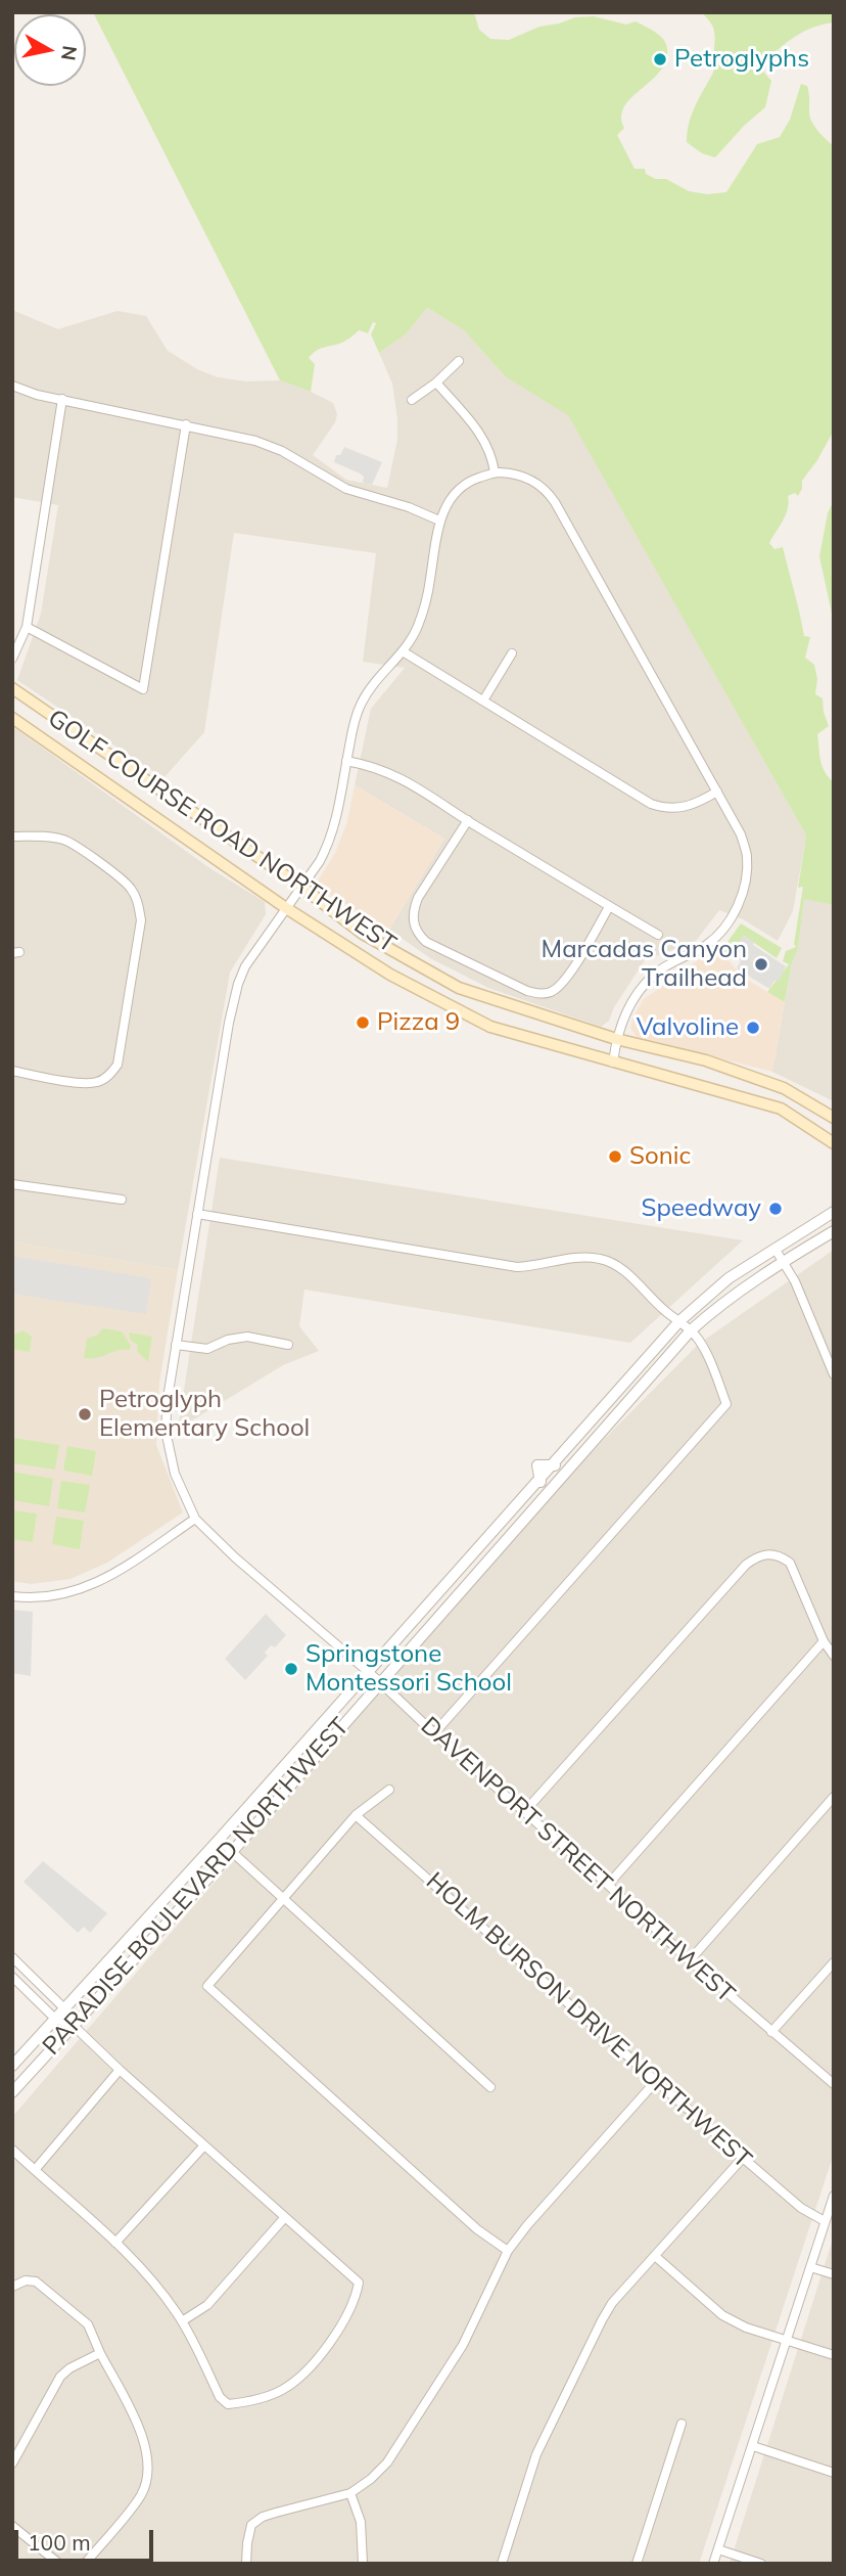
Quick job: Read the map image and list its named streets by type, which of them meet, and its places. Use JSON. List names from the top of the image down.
{
  "streets": {
    "main road": ["GOLF COURSE ROAD NORTHWEST"],
    "street": ["DAVENPORT STREET NORTHWEST", "PARADISE BOULEVARD NORTHWEST", "HOLM BURSON DRIVE NORTHWEST"]
  },
  "crossings": [
    ["DAVENPORT STREET NORTHWEST", "PARADISE BOULEVARD NORTHWEST"]
  ],
  "places": [
    "Petroglyphs",
    "Marcadas Canyon Trailhead",
    "Pizza 9",
    "Valvoline",
    "Sonic",
    "Speedway",
    "Petroglyph Elementary School",
    "Springstone Montessori School"
  ],
  "scale_bar": "100 m",
  "north": "right"
}
